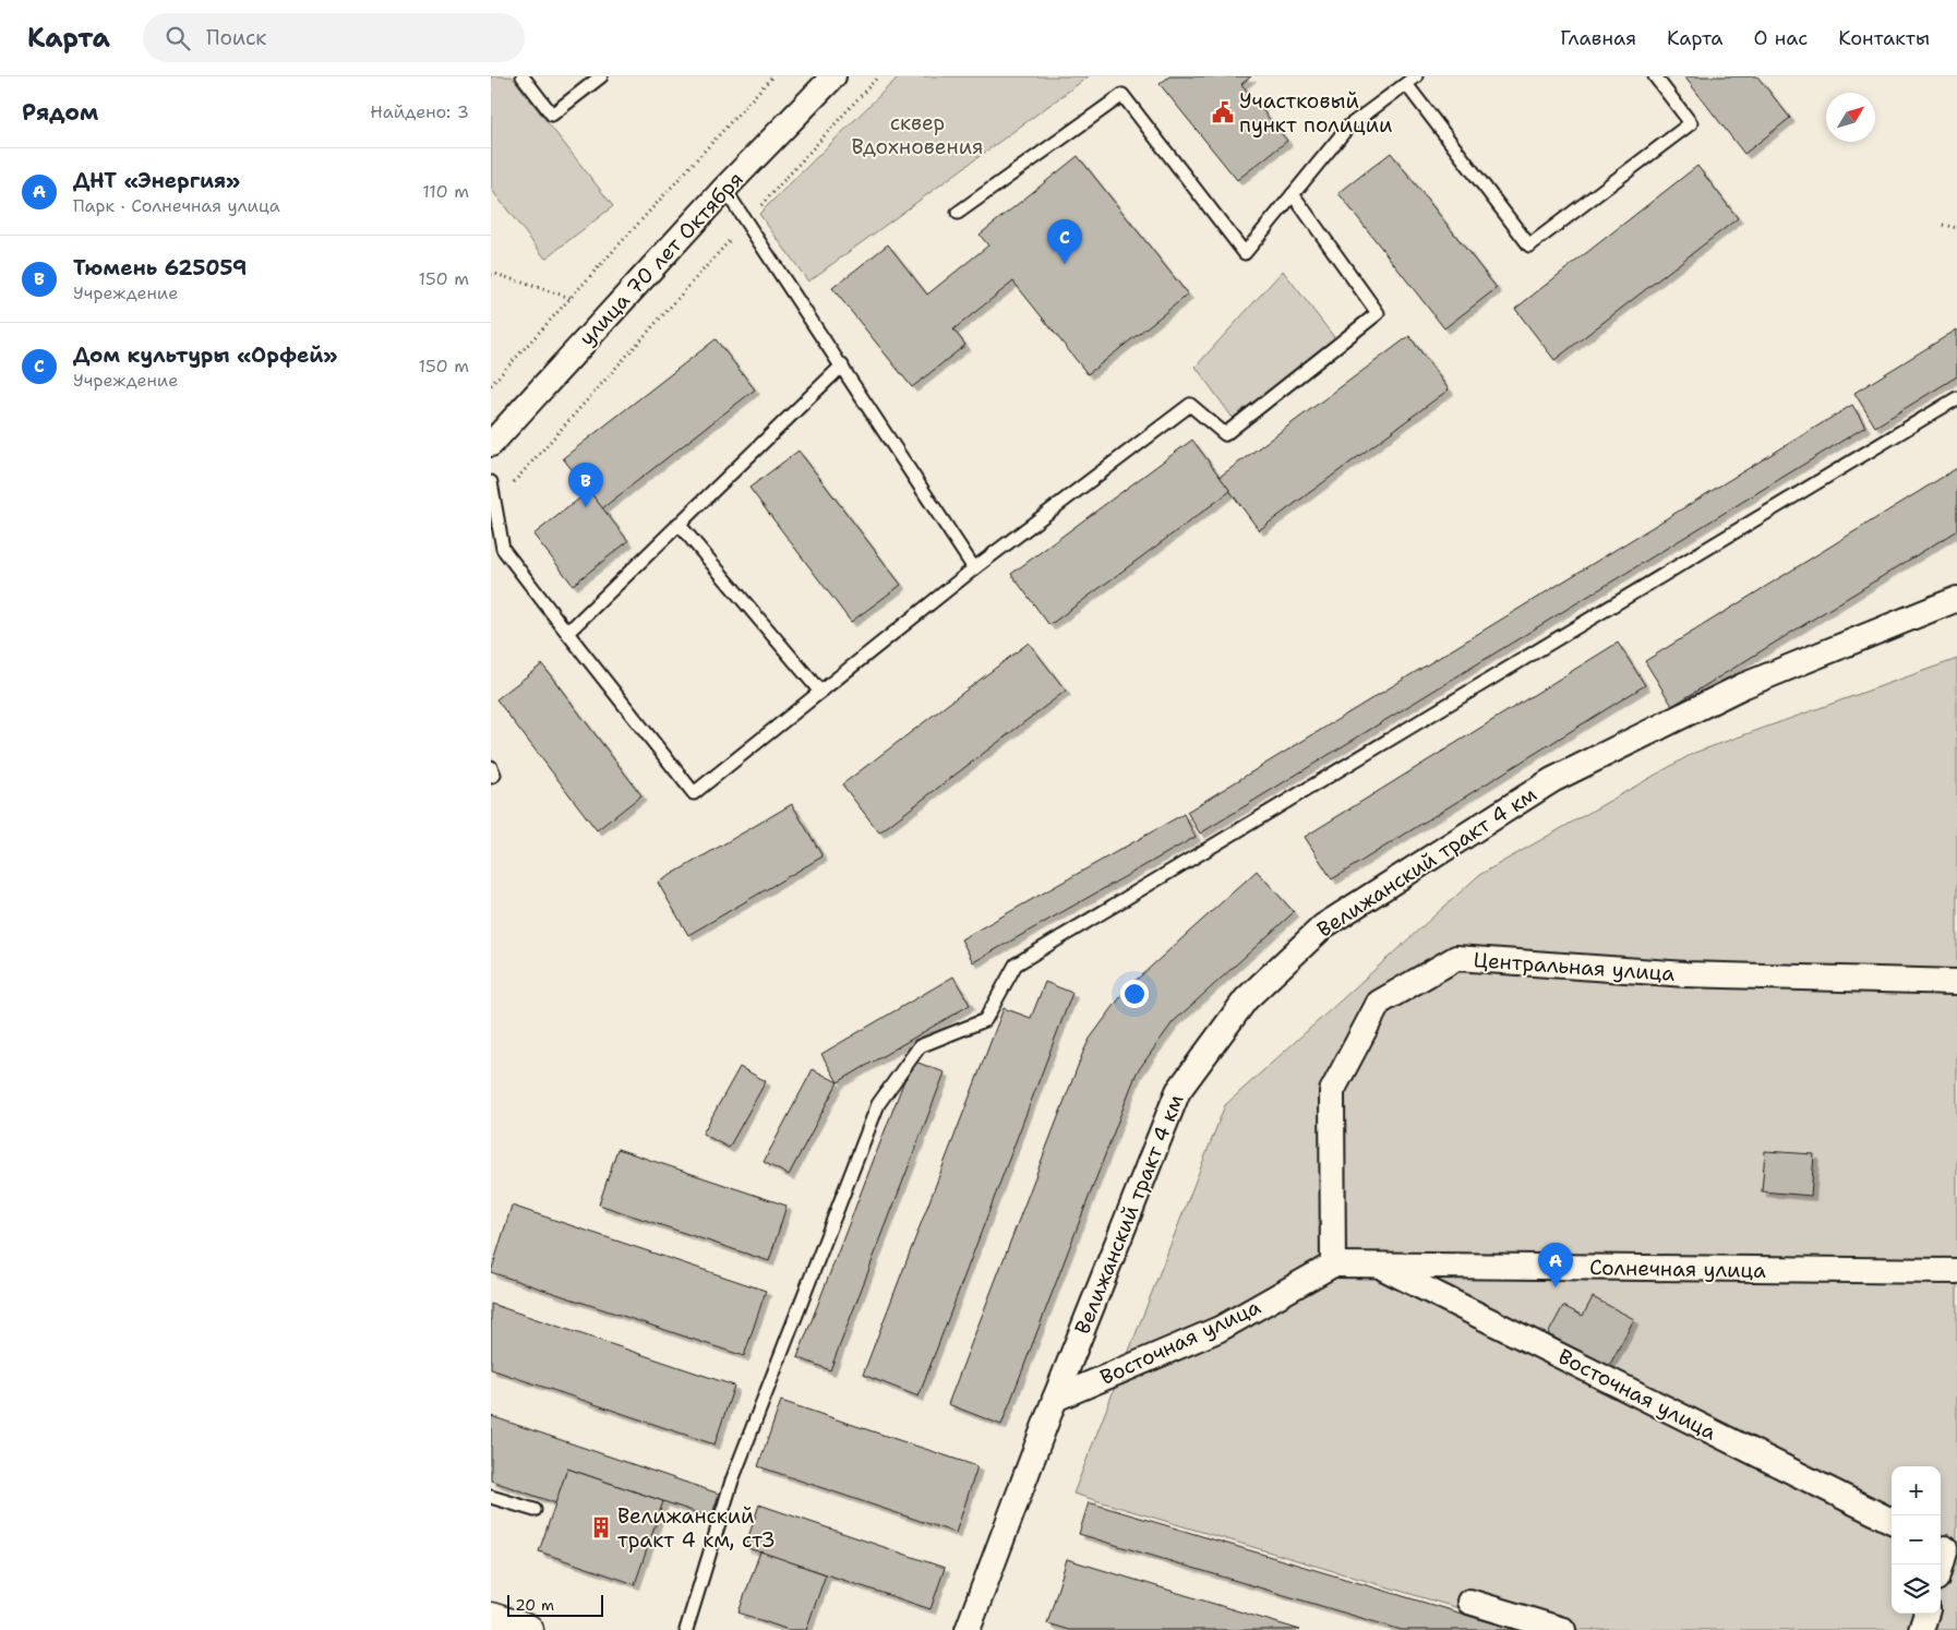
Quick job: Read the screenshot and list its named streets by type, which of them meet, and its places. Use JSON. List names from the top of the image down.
{
  "streets": {
    "street": [
      "улица 70 лет Октября",
      "Велижанский тракт 4 км",
      "Центральная улица",
      "Солнечная улица",
      "Восточная улица"
    ]
  },
  "crossings": [
    ["Велижанский тракт 4 км", "Восточная улица"],
    ["Центральная улица", "Солнечная улица"],
    ["Центральная улица", "Восточная улица"],
    ["Солнечная улица", "Восточная улица"]
  ],
  "parks": ["сквер Вдохновения"],
  "places": {
    "public building": ["Участковый пункт полиции"],
    "building": ["Велижанский тракт 4 км, ст3"]
  },
  "scale_bar": "20 m",
  "north": "top right",
  "page": {
    "header": "Карта",
    "search": "Поиск",
    "nav": [
      "Главная",
      "Карта",
      "О нас",
      "Контакты"
    ],
    "heading": ["Рядом", "Найдено: 3"],
    "list": [
      {
        "mark": "A",
        "name": "ДНТ «Энергия»",
        "note": "Парк · Солнечная улица",
        "value": "110 m"
      },
      {
        "mark": "B",
        "name": "Тюмень 625059",
        "note": "Учреждение",
        "value": "150 m"
      },
      {
        "mark": "C",
        "name": "Дом культуры «Орфей»",
        "note": "Учреждение",
        "value": "150 m"
      }
    ],
    "pins": ["C", "B", "A"],
    "map_buttons": ["+", "−"],
    "scale": "20 m"
  }
}
